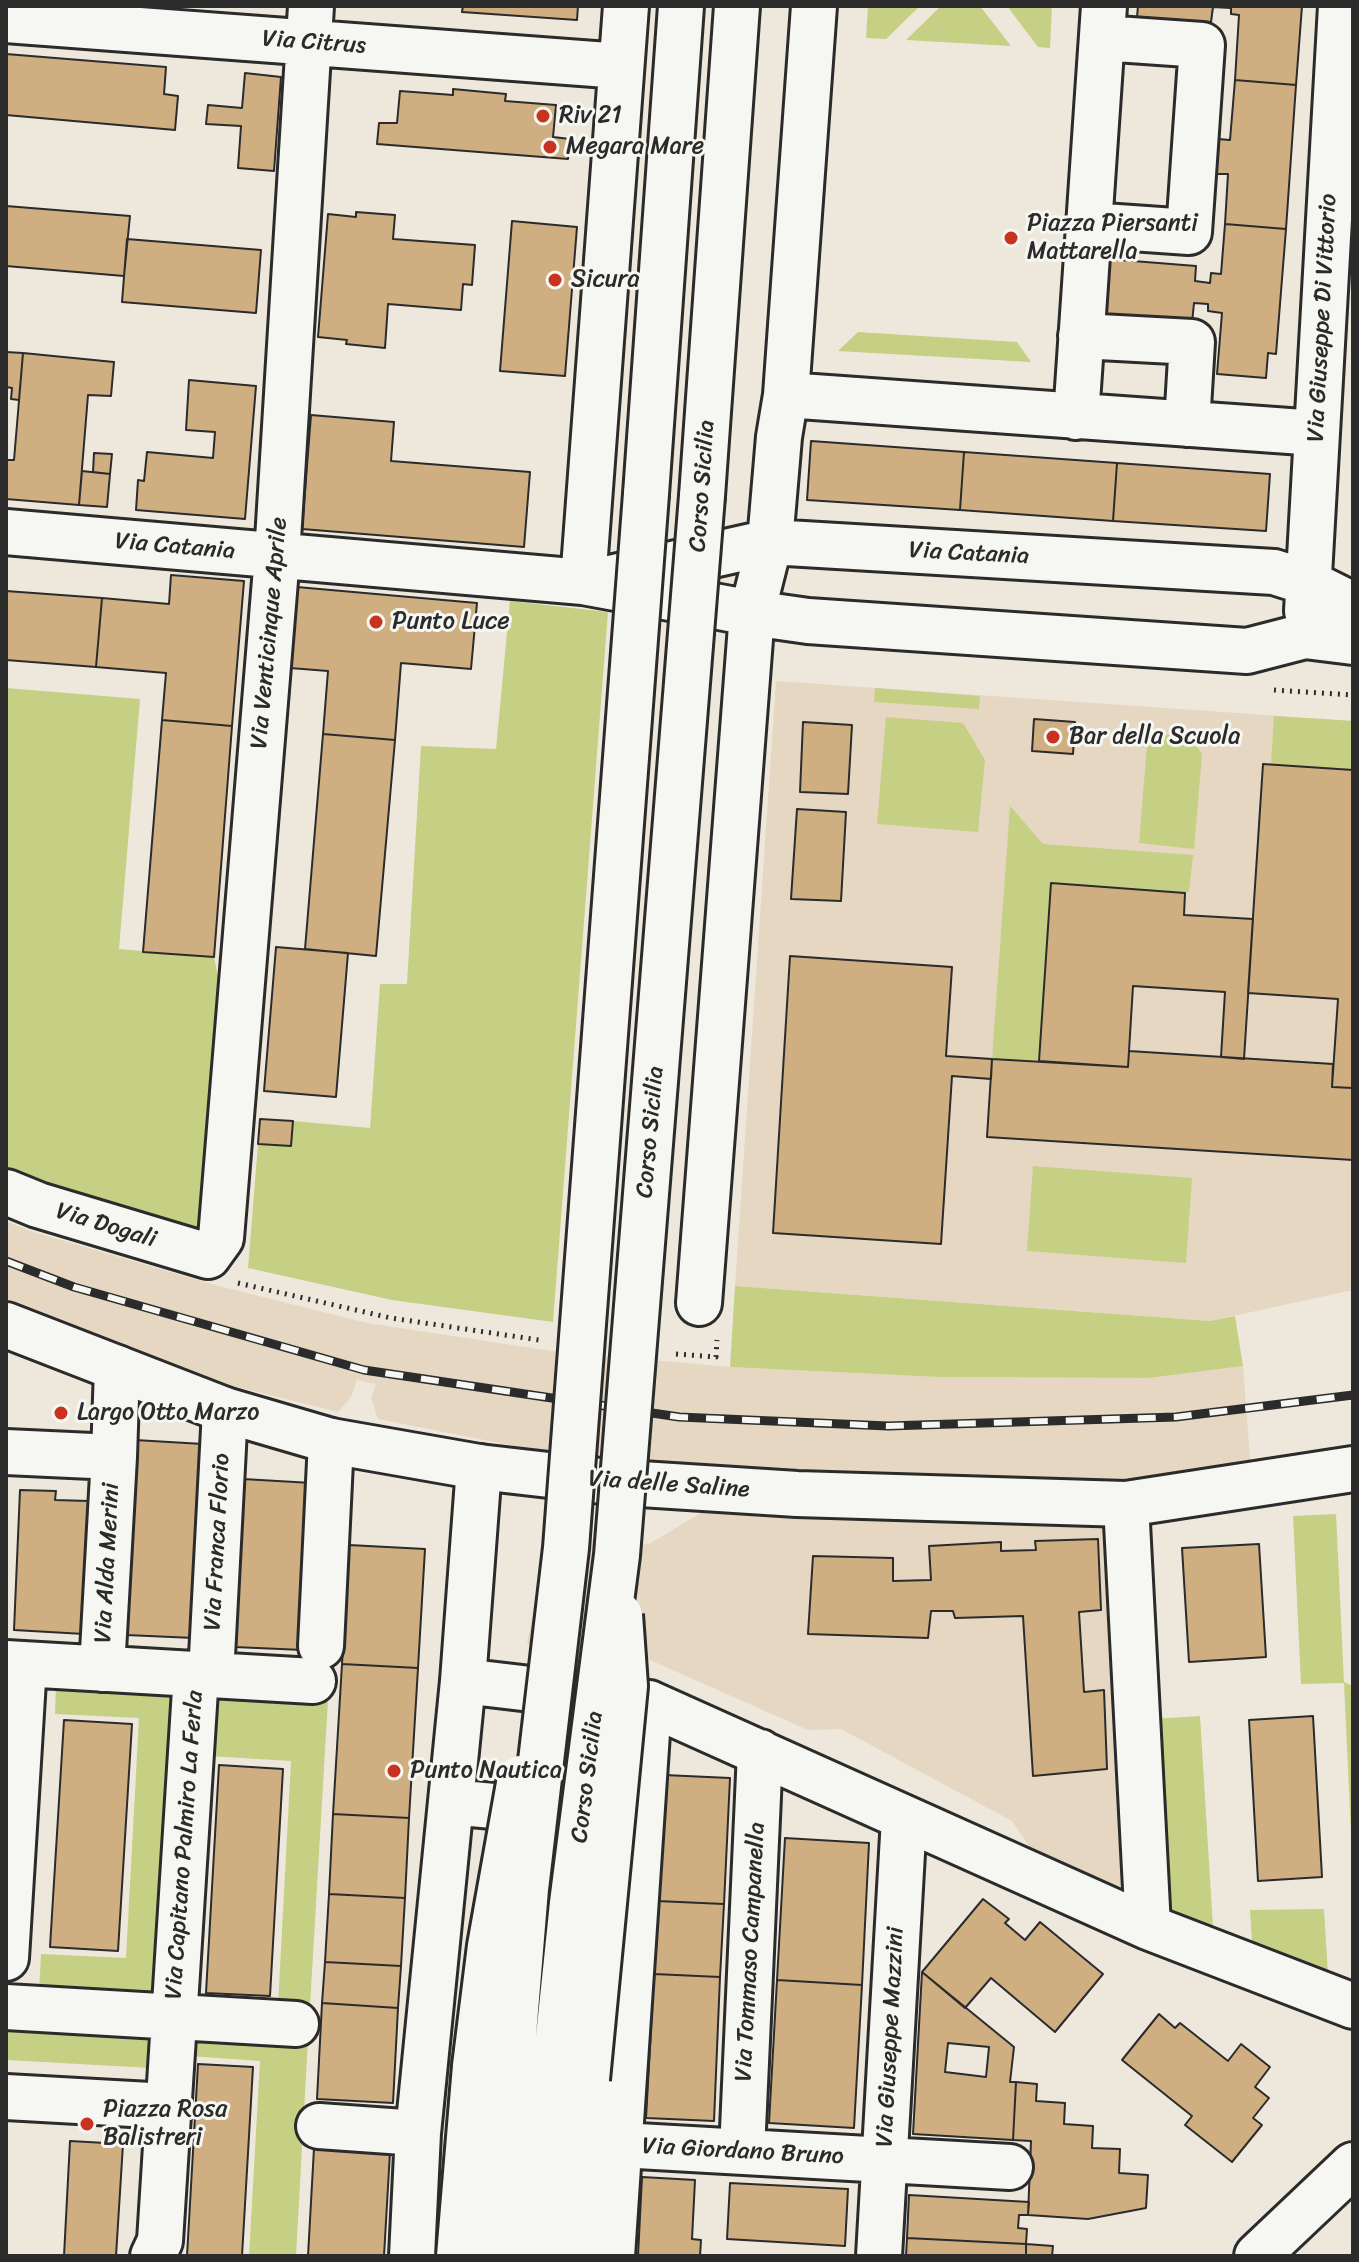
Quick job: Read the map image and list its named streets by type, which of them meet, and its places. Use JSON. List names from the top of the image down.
{
  "streets": {
    "street": [
      "Via Citrus",
      "Via Giuseppe Di Vittorio",
      "Corso Sicilia",
      "Via Catania",
      "Via Venticinque Aprile",
      "Via Dogali",
      "Via delle Saline",
      "Via Franca Florio",
      "Via Alda Merini",
      "Via Capitano Palmiro La Ferla",
      "Via Tommaso Campanella",
      "Via Giuseppe Mazzini",
      "Via Giordano Bruno"
    ]
  },
  "crossings": [
    ["Via Citrus", "Via Venticinque Aprile"],
    ["Via Giuseppe Di Vittorio", "Via Catania"],
    ["Via Catania", "Via Venticinque Aprile"],
    ["Via Venticinque Aprile", "Via Dogali"],
    ["Via delle Saline", "Via Franca Florio"],
    ["Via delle Saline", "Via Alda Merini"],
    ["Via Franca Florio", "Via Capitano Palmiro La Ferla"],
    ["Via Tommaso Campanella", "Via Giordano Bruno"],
    ["Via Giuseppe Mazzini", "Via Giordano Bruno"]
  ],
  "places": [
    "Riv 21",
    "Megara Mare",
    "Piazza Piersanti Mattarella",
    "Sicura",
    "Punto Luce",
    "Bar della Scuola",
    "Largo Otto Marzo",
    "Punto Nautica",
    "Piazza Rosa Balistreri"
  ]
}
